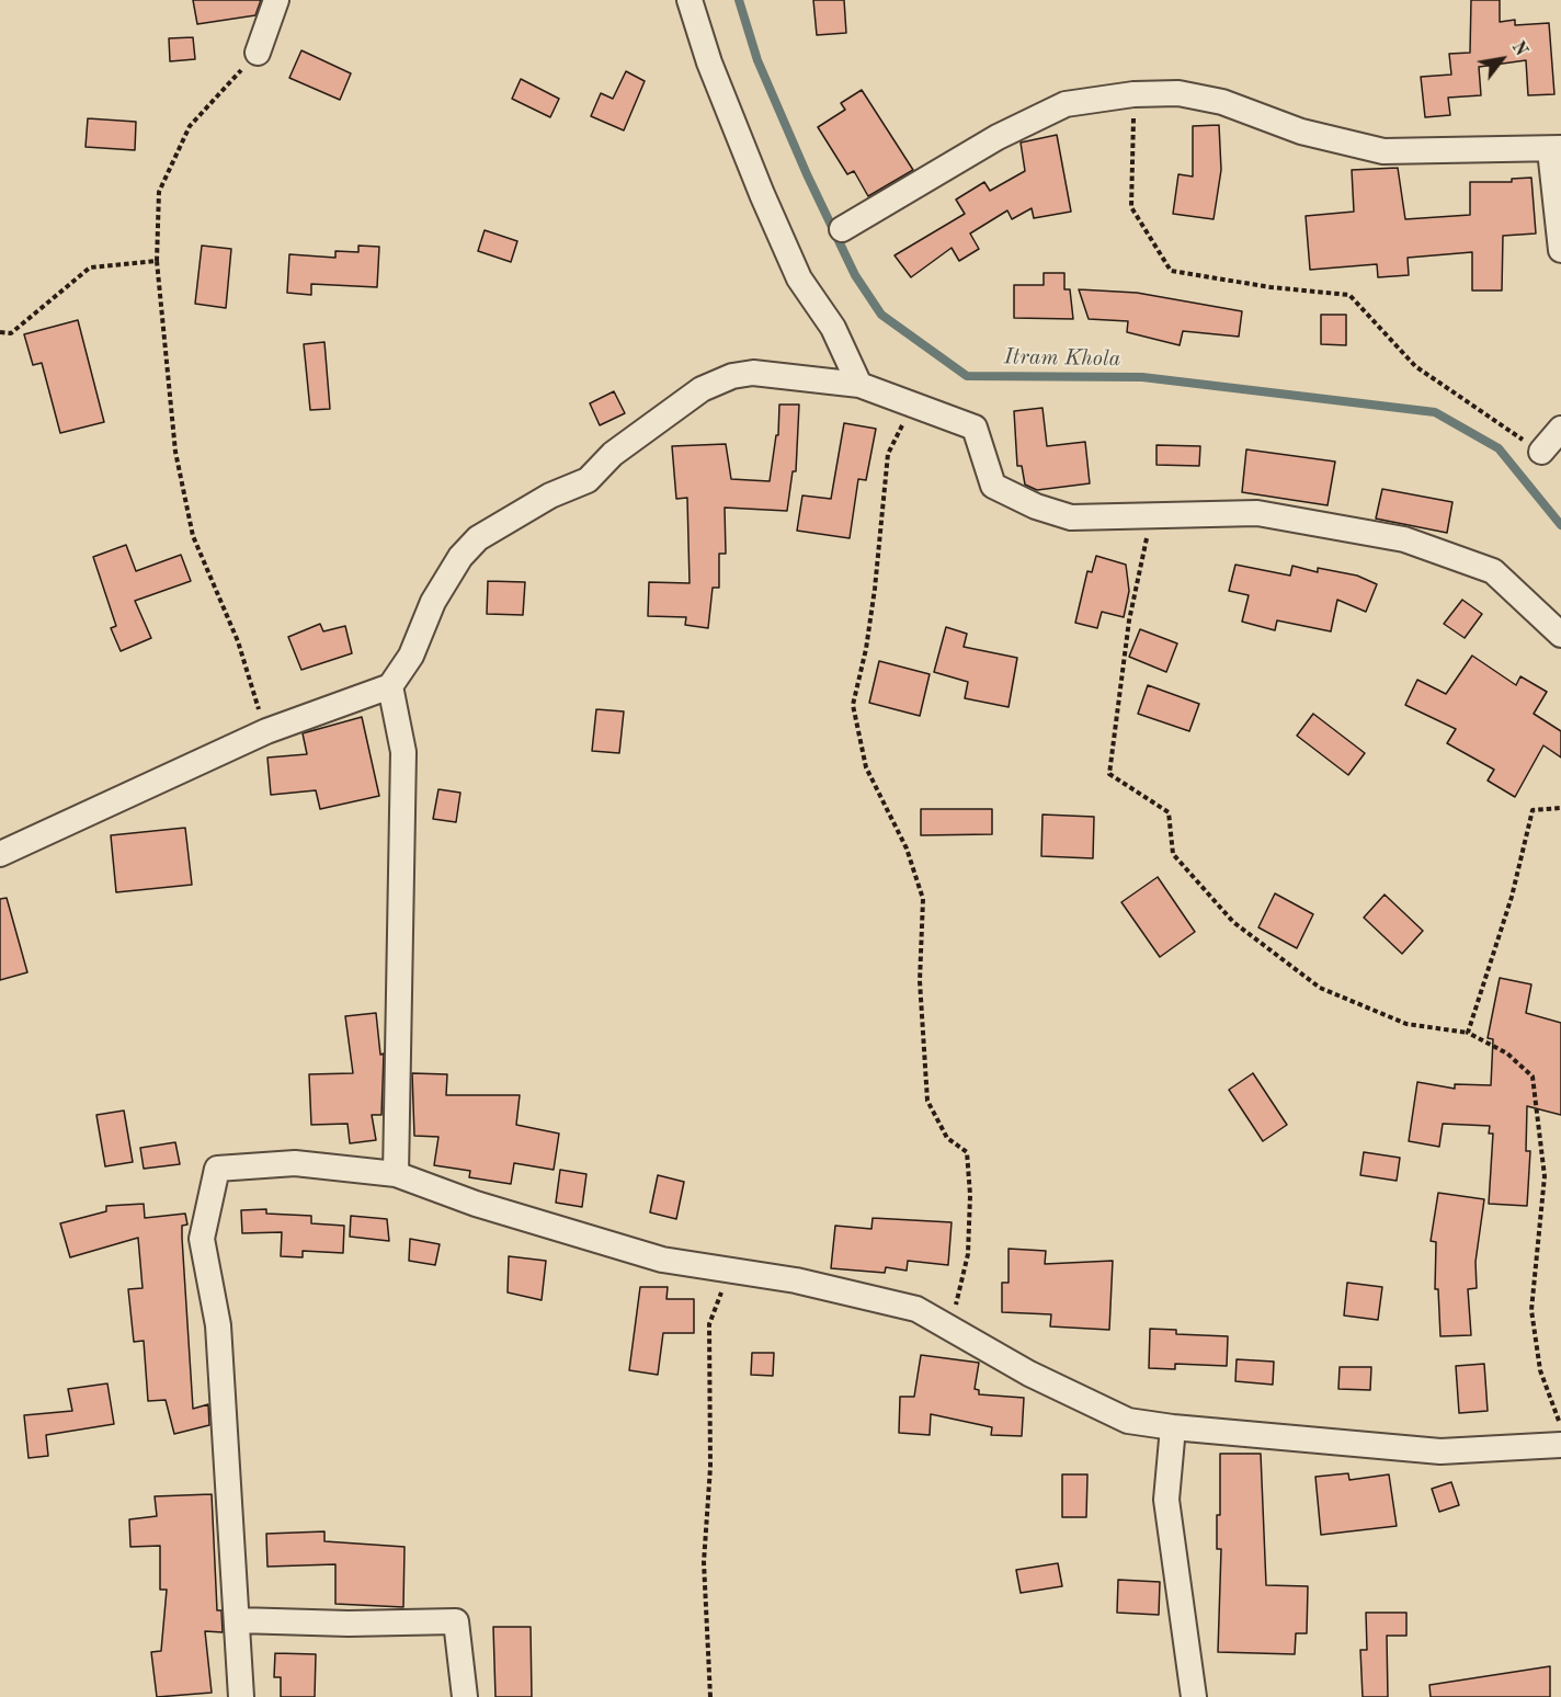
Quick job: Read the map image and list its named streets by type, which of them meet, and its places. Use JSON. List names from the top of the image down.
{
  "water": ["Itram Khola"],
  "north": "top right"
}
